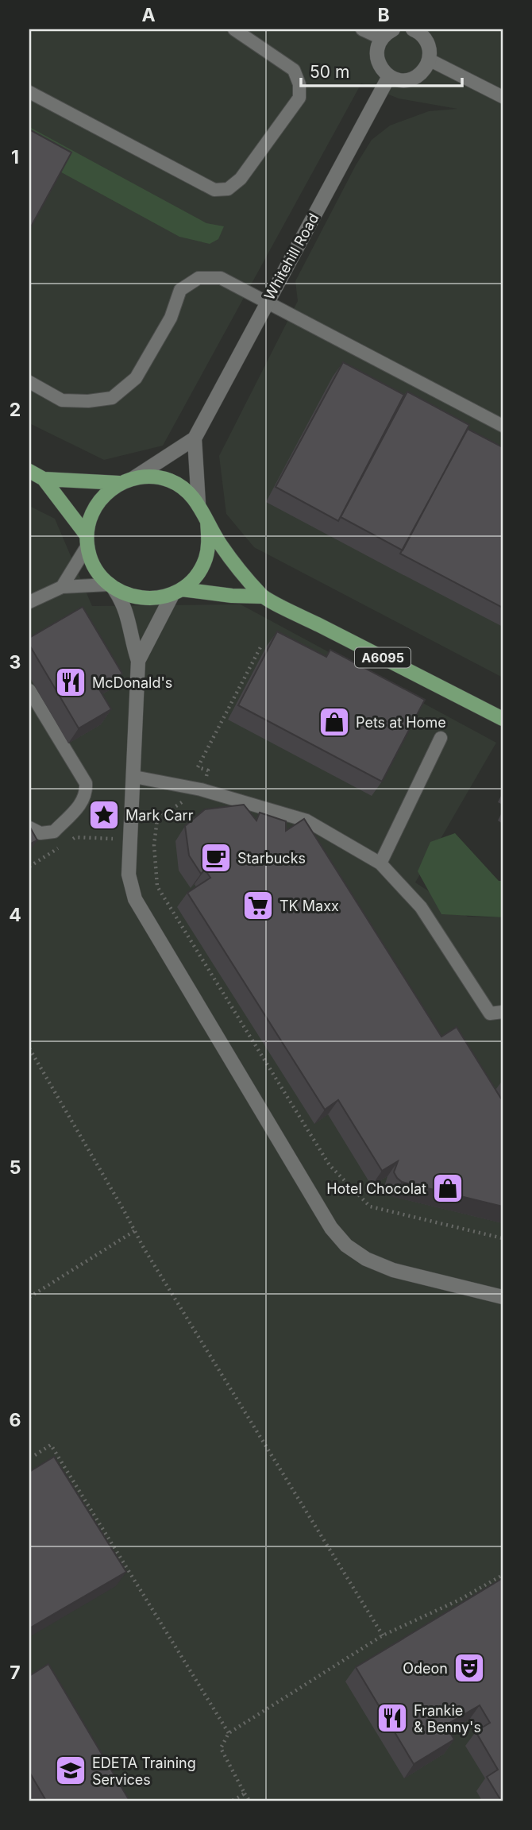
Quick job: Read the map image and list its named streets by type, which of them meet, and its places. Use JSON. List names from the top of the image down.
{
  "streets": {
    "main road": ["A6095"],
    "street": ["Whitehill Road"]
  },
  "crossings": [
    ["Whitehill Road", "A6095"]
  ],
  "places": {
    "restaurant": ["McDonald's", "Frankie & Benny's"],
    "shop": ["Pets at Home", "Hotel Chocolat"],
    "place": ["Mark Carr"],
    "cafe": ["Starbucks"],
    "supermarket": ["TK Maxx"],
    "theatre": ["Odeon"],
    "school or university": ["EDETA Training Services"]
  },
  "scale_bar": "50 m",
  "grid": {
    "columns": ["A", "B"],
    "rows": [
      "1",
      "2",
      "3",
      "4",
      "5",
      "6",
      "7"
    ]
  }
}
